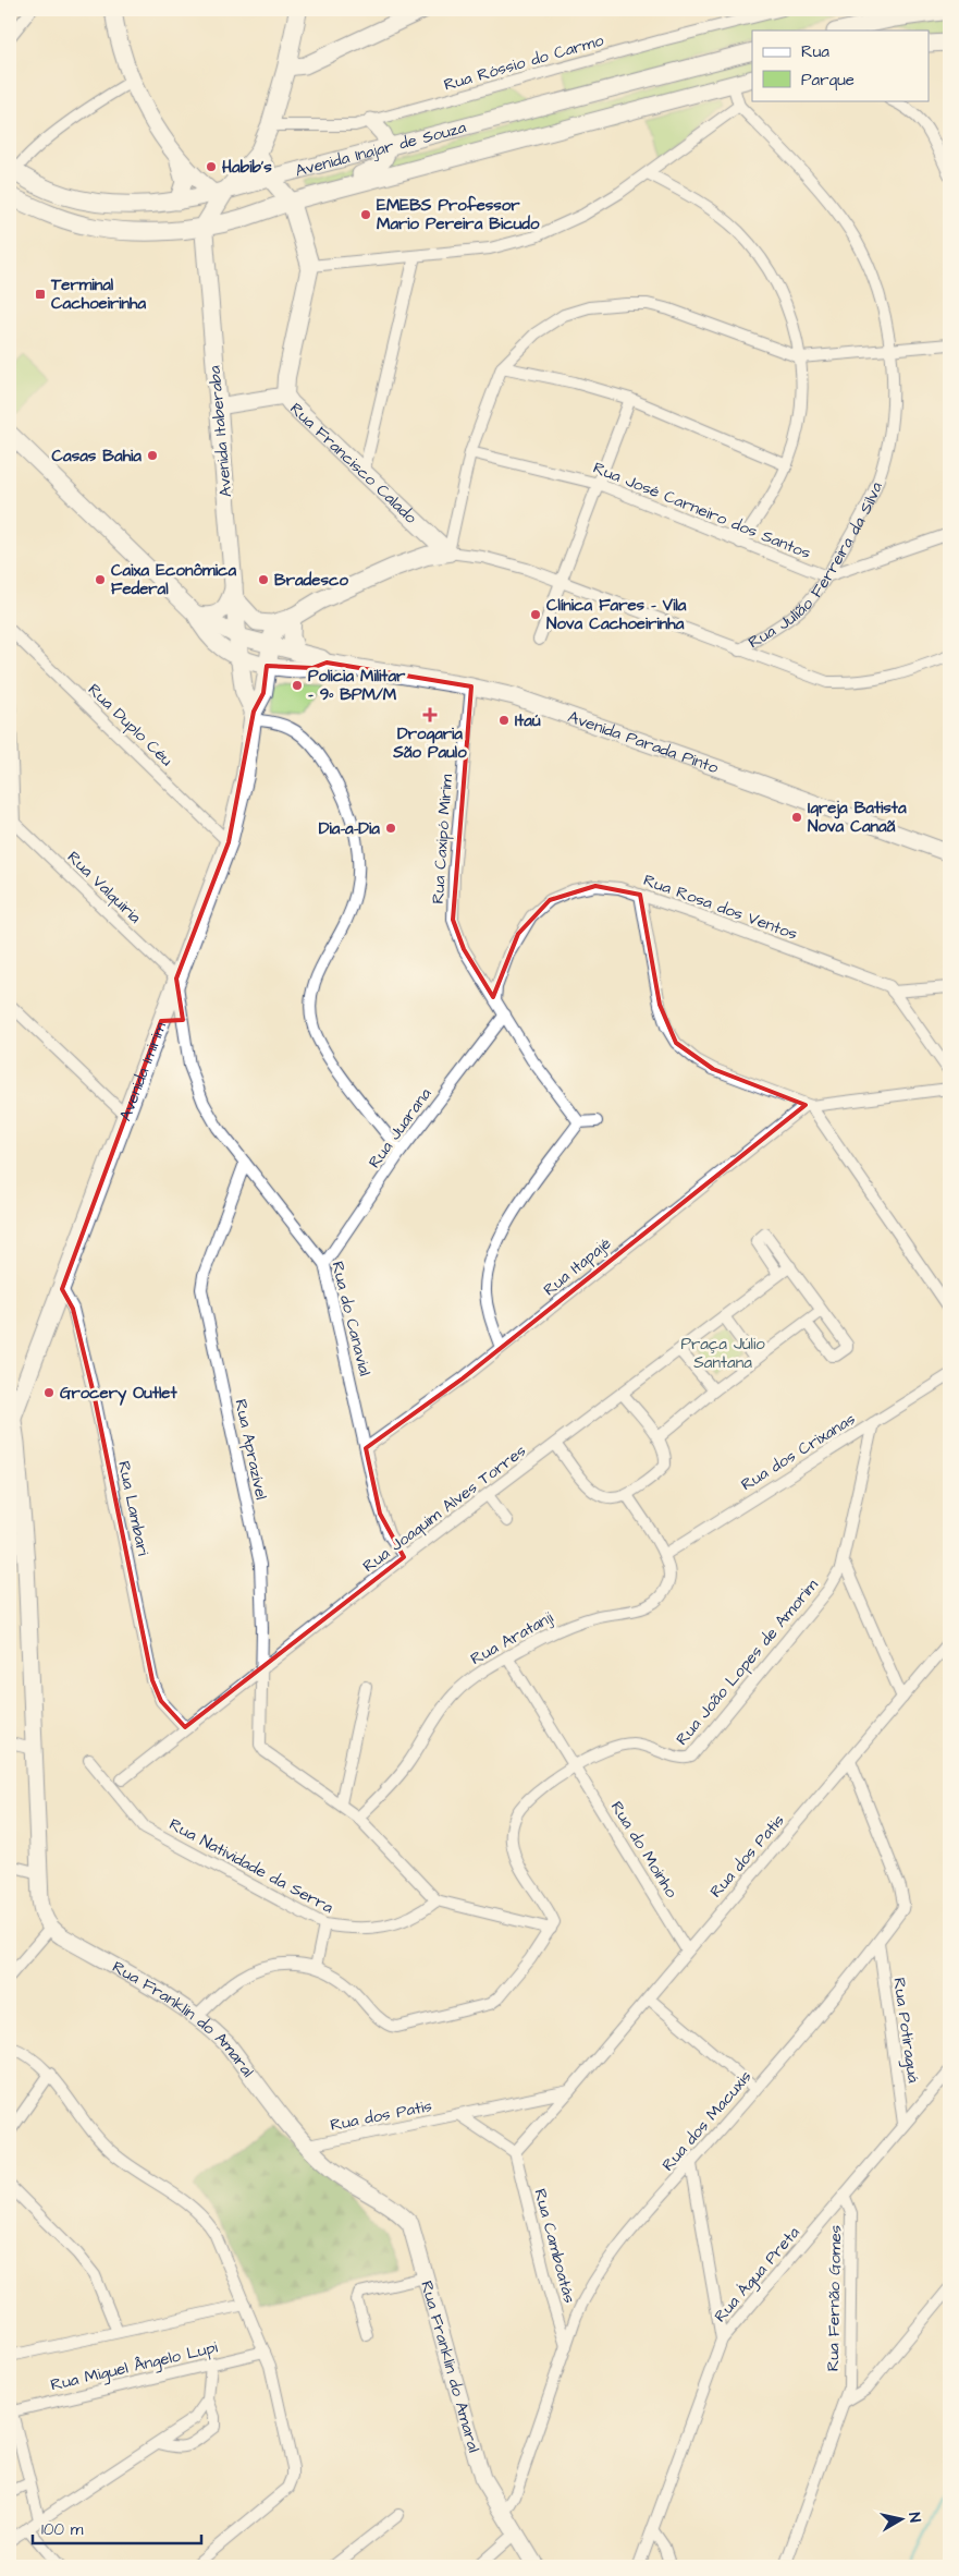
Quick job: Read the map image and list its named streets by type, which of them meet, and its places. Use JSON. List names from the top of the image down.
{
  "streets": {
    "main road": [
      "Avenida Inajar de Souza",
      "Avenida Itaberaba",
      "Rua Francisco Calado",
      "Rua Julião Ferreira da Silva",
      "Avenida Parada Pinto",
      "Avenida Imirim",
      "Rua Franklin do Amaral"
    ],
    "street": [
      "Rua Róssio do Carmo",
      "Rua José Carneiro dos Santos",
      "Rua Duplo Céu",
      "Rua Caxipó Mirim",
      "Rua Valquiria",
      "Rua Rosa dos Ventos",
      "Rua Juarana",
      "Rua Itapajé",
      "Rua do Canavial",
      "Rua Aprazível",
      "Rua dos Crixanas",
      "Rua Lambari",
      "Rua Joaquim Alves Torres",
      "Rua Aratanji",
      "Rua João Lopes de Amorim",
      "Rua do Moinho",
      "Rua dos Patis",
      "Rua Natividade da Serra",
      "Rua Potiraguá",
      "Rua dos Macuxis",
      "Rua Camboatás",
      "Rua Água Preta",
      "Rua Fernão Gomes",
      "Rua Miguel Ângelo Lupi"
    ]
  },
  "crossings": [
    ["Avenida Inajar de Souza", "Avenida Itaberaba"],
    ["Avenida Itaberaba", "Rua Francisco Calado"],
    ["Avenida Itaberaba", "Avenida Parada Pinto"],
    ["Rua Francisco Calado", "Rua Julião Ferreira da Silva"],
    ["Rua José Carneiro dos Santos", "Rua Julião Ferreira da Silva"],
    ["Rua Julião Ferreira da Silva", "Avenida Parada Pinto"],
    ["Rua Julião Ferreira da Silva", "Avenida Imirim"],
    ["Rua Duplo Céu", "Avenida Imirim"],
    ["Avenida Parada Pinto", "Rua Caxipó Mirim"],
    ["Avenida Parada Pinto", "Avenida Imirim"],
    ["Rua Caxipó Mirim", "Rua Rosa dos Ventos"],
    ["Rua Caxipó Mirim", "Rua Juarana"],
    ["Rua Valquiria", "Avenida Imirim"],
    ["Rua Valquiria", "Rua do Canavial"],
    ["Avenida Imirim", "Rua do Canavial"],
    ["Avenida Imirim", "Rua Lambari"],
    ["Rua Juarana", "Rua do Canavial"],
    ["Rua Itapajé", "Rua do Canavial"],
    ["Rua do Canavial", "Rua Aprazível"],
    ["Rua do Canavial", "Rua Joaquim Alves Torres"],
    ["Rua Aprazível", "Rua Joaquim Alves Torres"],
    ["Rua dos Crixanas", "Rua Aratanji"],
    ["Rua dos Crixanas", "Rua João Lopes de Amorim"],
    ["Rua Lambari", "Rua Joaquim Alves Torres"],
    ["Rua Aratanji", "Rua do Moinho"],
    ["Rua João Lopes de Amorim", "Rua do Moinho"],
    ["Rua do Moinho", "Rua dos Patis"],
    ["Rua dos Patis", "Rua Franklin do Amaral"],
    ["Rua dos Patis", "Rua dos Macuxis"],
    ["Rua dos Patis", "Rua Camboatás"],
    ["Rua Franklin do Amaral", "Rua dos Macuxis"],
    ["Rua Potiraguá", "Rua dos Macuxis"],
    ["Rua Potiraguá", "Rua Água Preta"],
    ["Rua dos Macuxis", "Rua Camboatás"],
    ["Rua Água Preta", "Rua Fernão Gomes"]
  ],
  "parks": ["Praça Júlio Santana"],
  "places": {
    "other": [
      "Habib's",
      "EMEBS Professor Mario Pereira Bicudo",
      "Casas Bahia",
      "Caixa Econômica Federal",
      "Bradesco",
      "Clínica Fares - Vila Nova Cachoeirinha",
      "Policia Militar - 9º BPM/M",
      "Itaú",
      "Igreja Batista Nova Canaã",
      "Dia-a-Dia",
      "Grocery Outlet"
    ],
    "transit": ["Terminal Cachoeirinha"],
    "health": ["Drogaria São Paulo"]
  },
  "legend": ["Rua", "Parque"],
  "scale_bar": "100 m",
  "north": "right"
}
